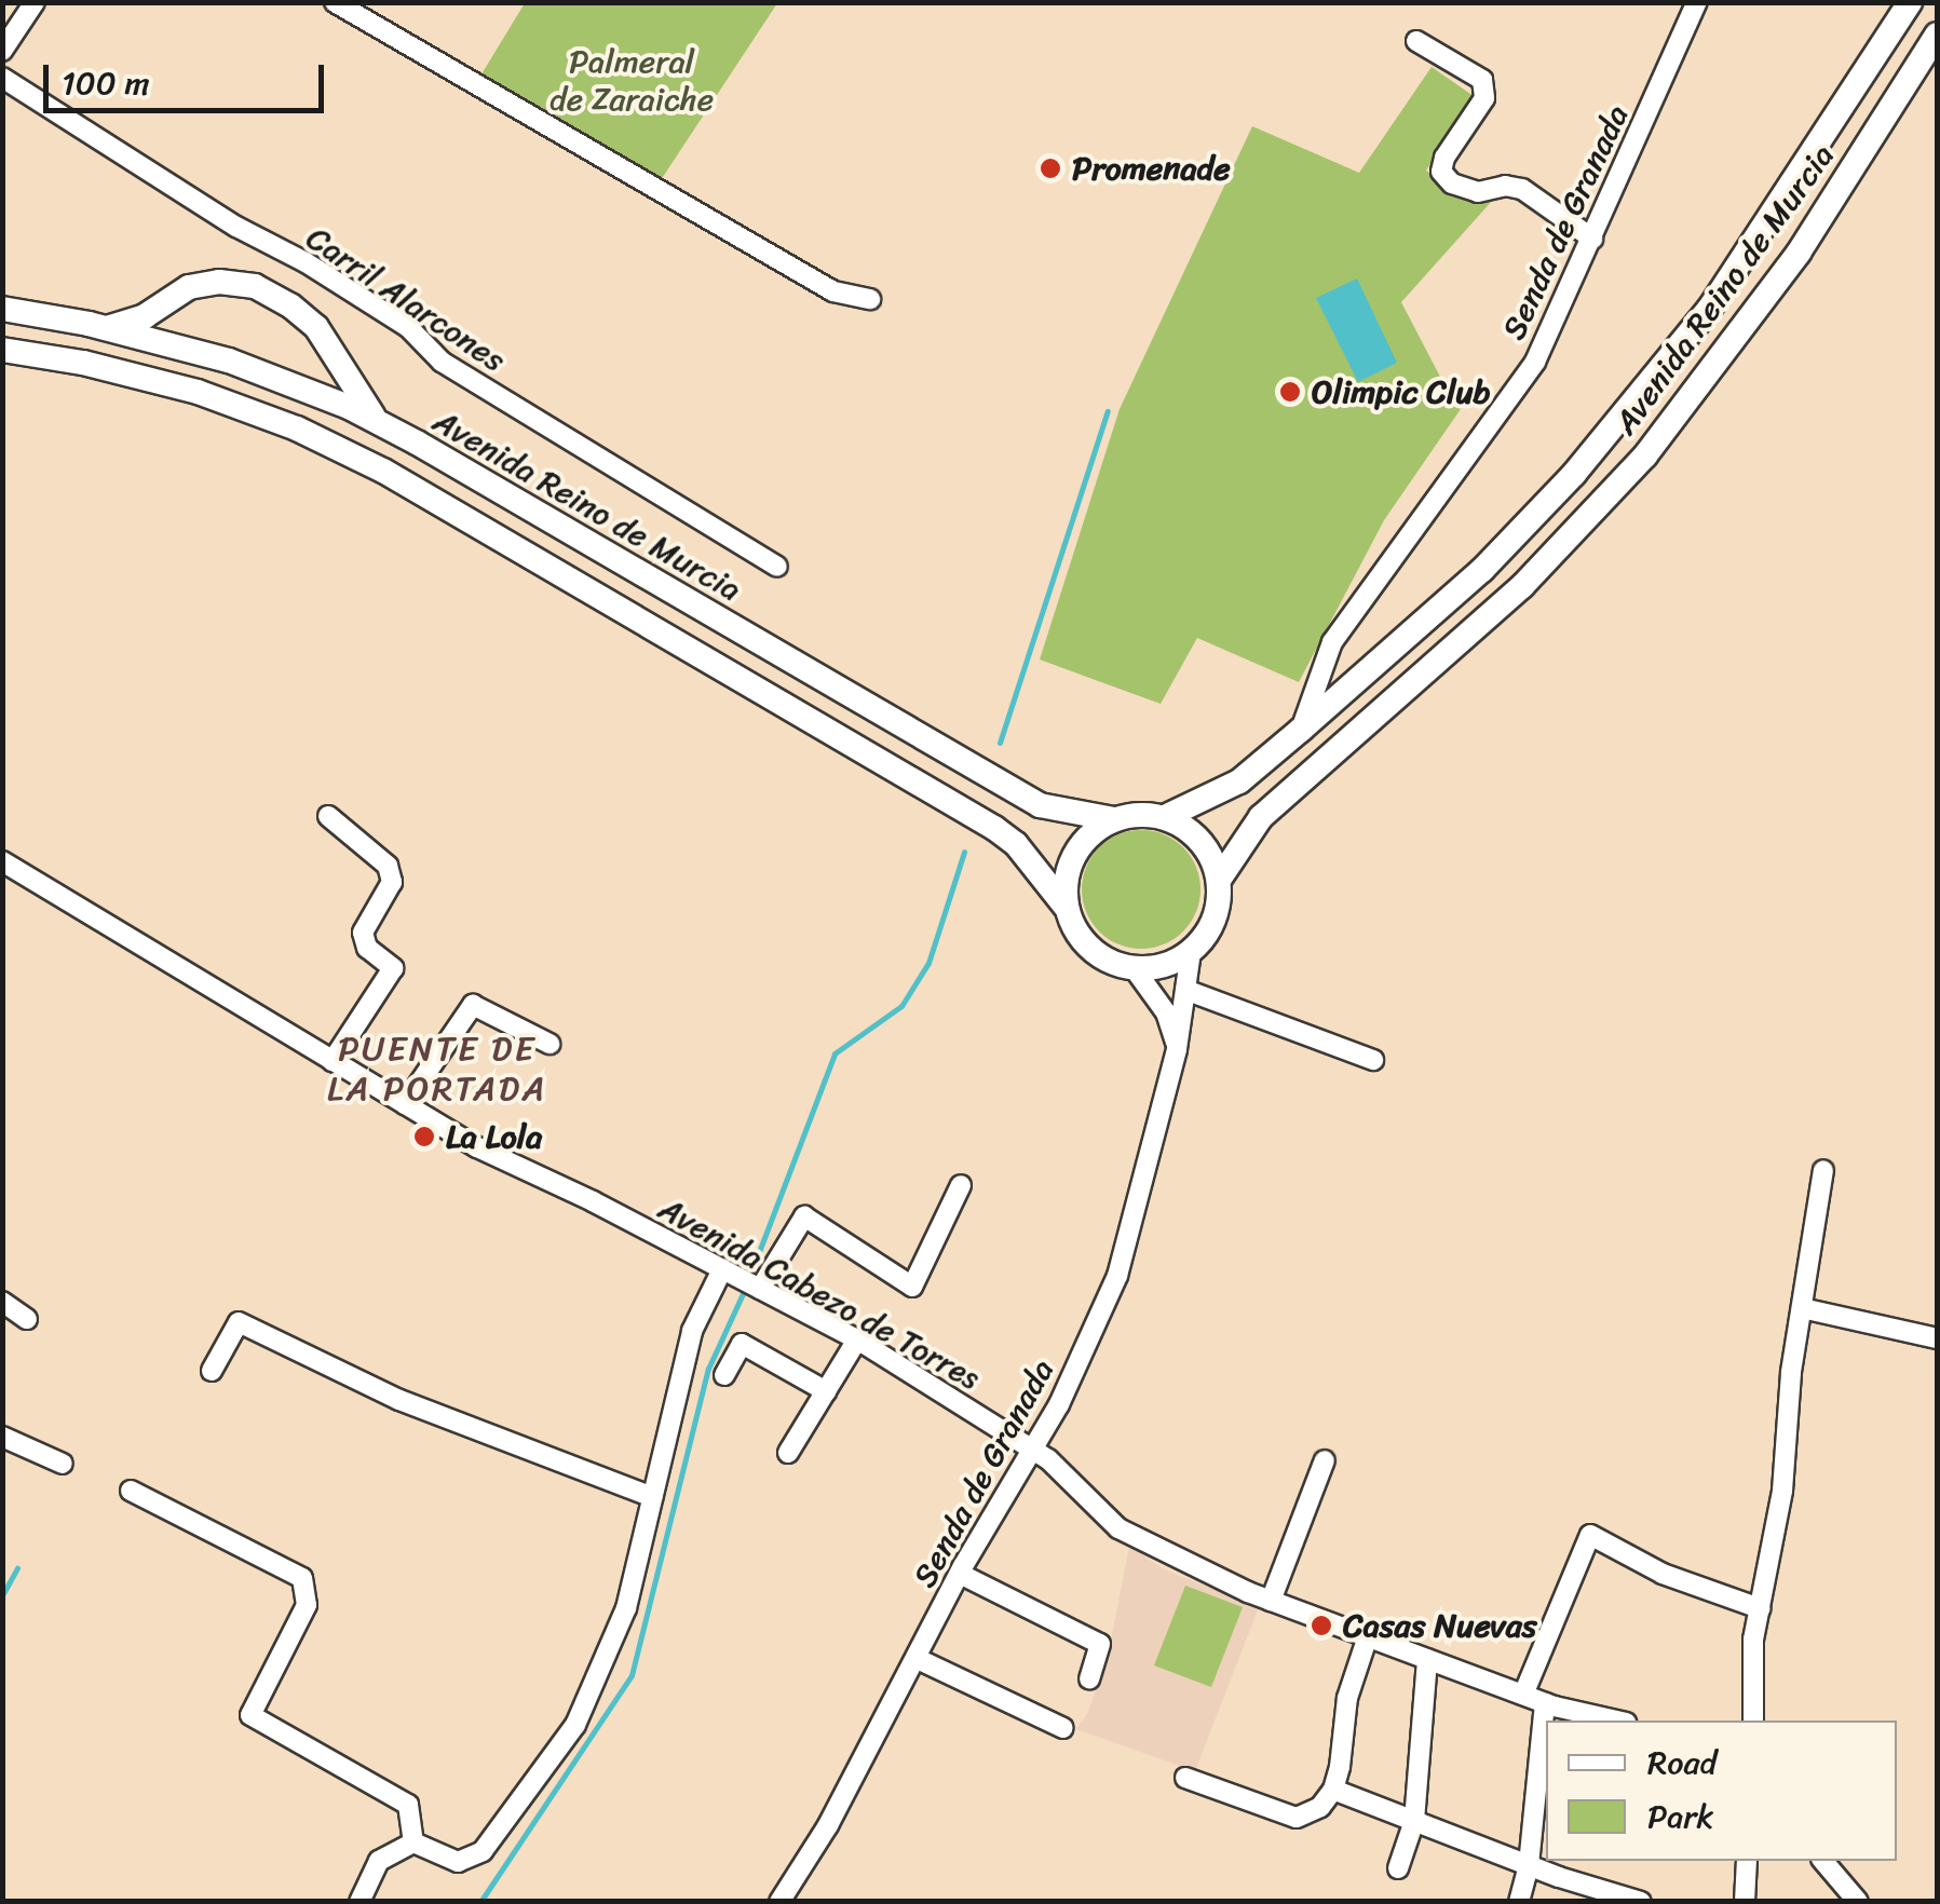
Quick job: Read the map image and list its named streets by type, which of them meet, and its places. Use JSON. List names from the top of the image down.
{
  "streets": {
    "main road": ["Avenida Reino de Murcia"],
    "street": ["Senda de Granada", "Carril Alarcones", "Avenida Cabezo de Torres"]
  },
  "crossings": [
    ["Senda de Granada", "Avenida Reino de Murcia"],
    ["Senda de Granada", "Avenida Cabezo de Torres"]
  ],
  "districts": ["PUENTE DE LA PORTADA"],
  "parks": ["Palmeral de Zaraiche"],
  "places": [
    "Promenade",
    "Olimpic Club",
    "La Lola",
    "Casas Nuevas"
  ],
  "legend": ["Road", "Park"],
  "scale_bar": "100 m"
}
